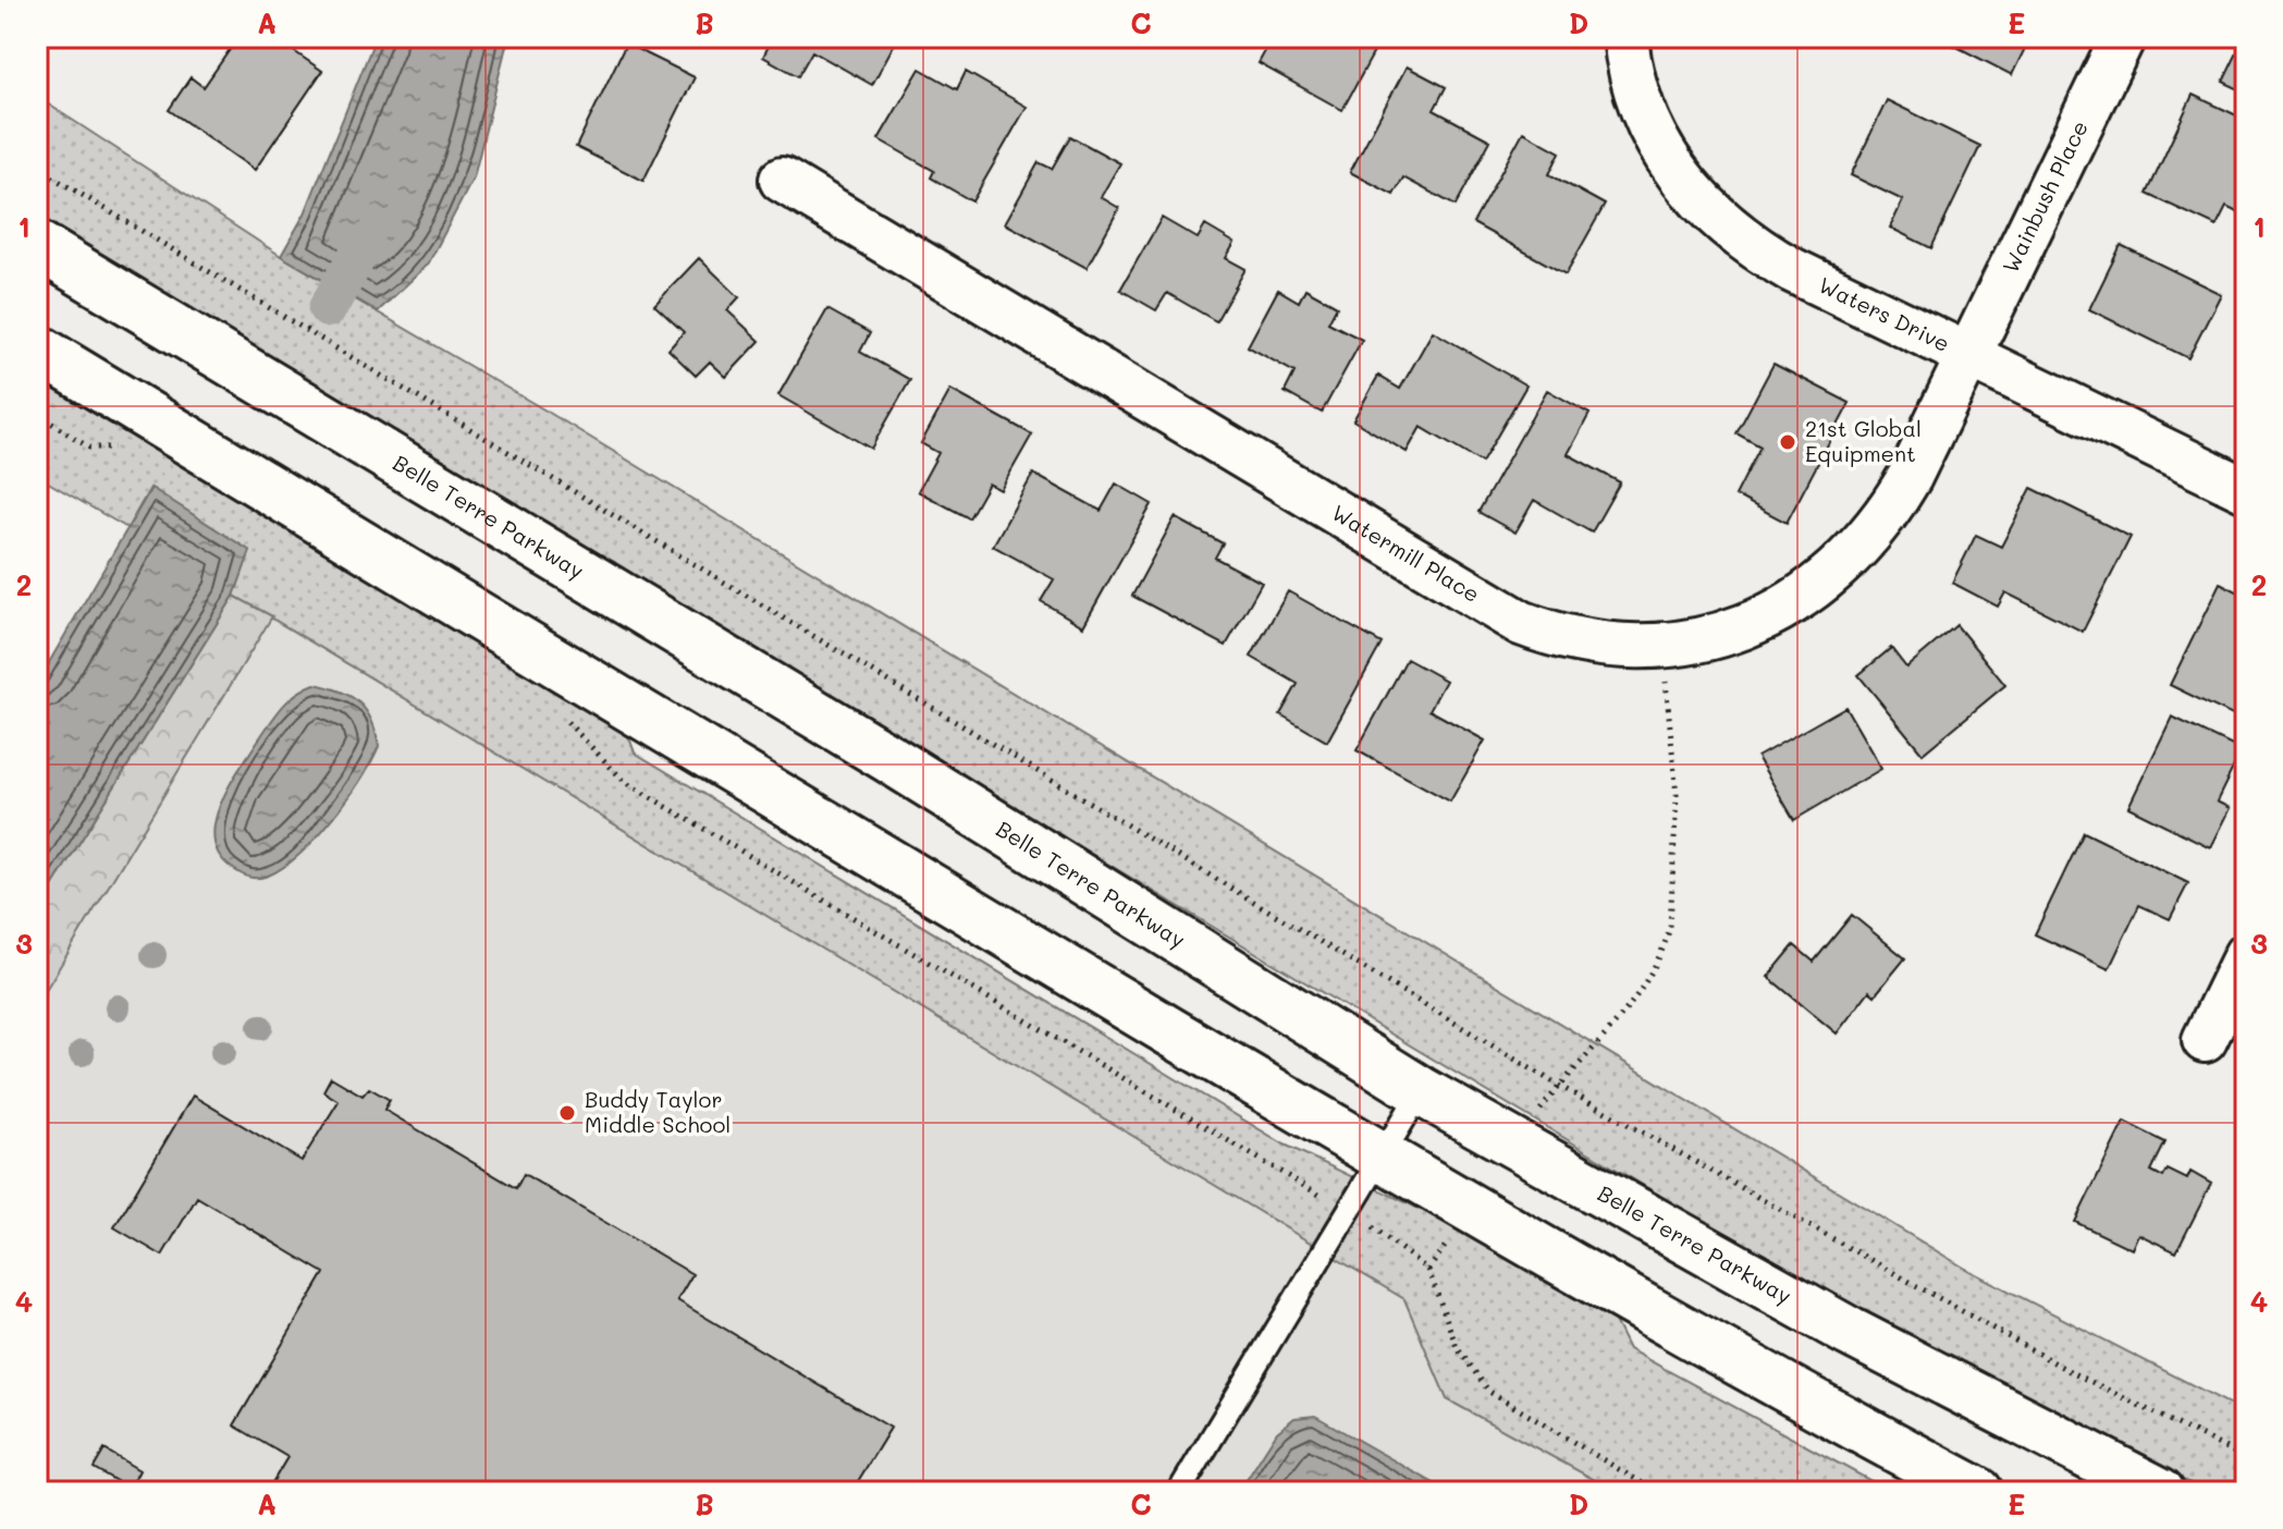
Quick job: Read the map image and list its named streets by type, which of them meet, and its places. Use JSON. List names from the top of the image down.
{
  "streets": {
    "main road": ["Belle Terre Parkway"],
    "street": ["Wainbush Place", "Waters Drive", "Watermill Place"]
  },
  "crossings": [
    ["Wainbush Place", "Waters Drive"],
    ["Wainbush Place", "Watermill Place"],
    ["Waters Drive", "Watermill Place"]
  ],
  "places": ["21st Global Equipment", "Buddy Taylor Middle School"],
  "grid": {
    "columns": [
      "A",
      "B",
      "C",
      "D",
      "E"
    ],
    "rows": [
      "1",
      "2",
      "3",
      "4"
    ]
  }
}
